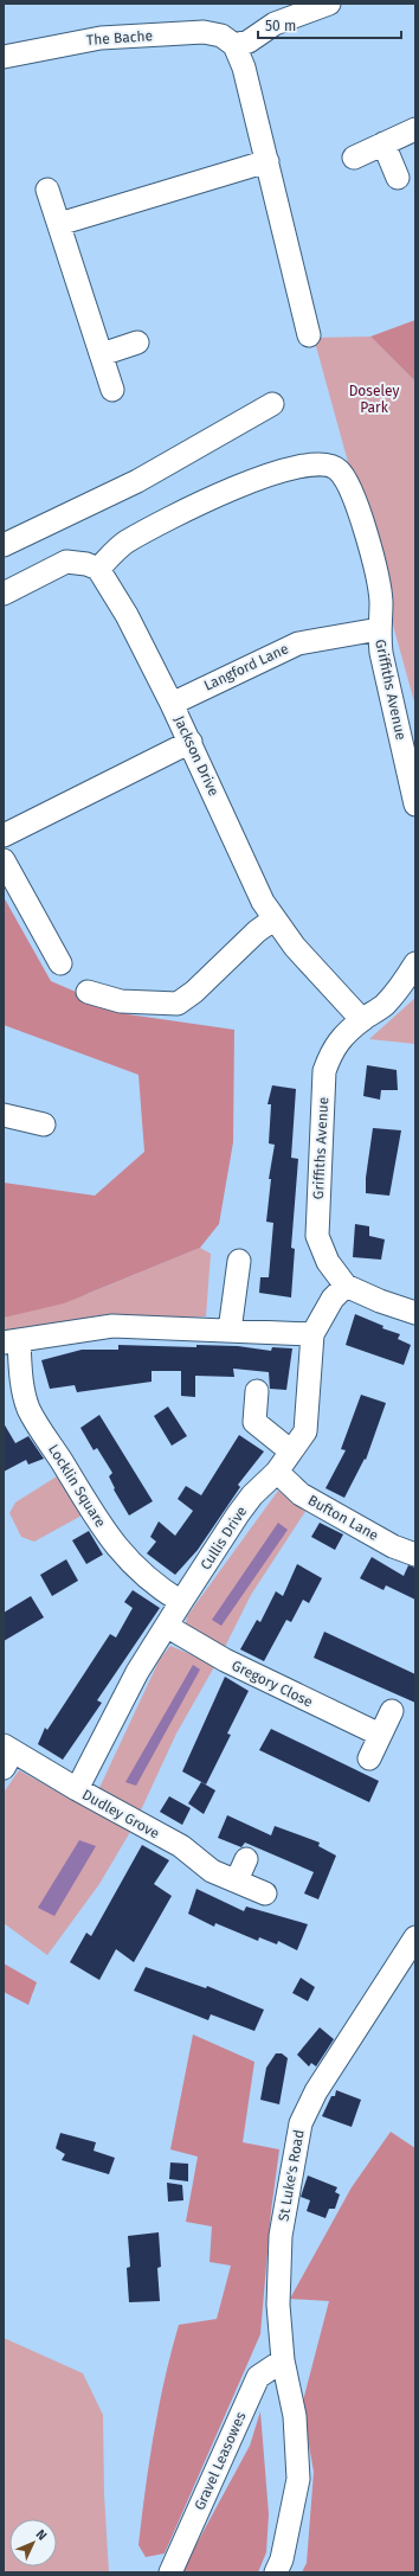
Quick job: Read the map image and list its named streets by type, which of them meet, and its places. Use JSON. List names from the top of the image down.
{
  "streets": {
    "street": [
      "The Bache",
      "Langford Lane",
      "Griffiths Avenue",
      "Jackson Drive",
      "Locklin Square",
      "Bufton Lane",
      "Cullis Drive",
      "Gregory Close",
      "Dudley Grove",
      "St Luke's Road",
      "Gravel Leasowes"
    ]
  },
  "crossings": [
    ["Langford Lane", "Griffiths Avenue"],
    ["Langford Lane", "Jackson Drive"],
    ["Griffiths Avenue", "Jackson Drive"],
    ["Griffiths Avenue", "Cullis Drive"],
    ["Locklin Square", "Cullis Drive"],
    ["Bufton Lane", "Cullis Drive"],
    ["Cullis Drive", "Gregory Close"],
    ["Cullis Drive", "Dudley Grove"],
    ["St Luke's Road", "Gravel Leasowes"]
  ],
  "parks": ["Doseley Park"],
  "scale_bar": "50 m",
  "north": "top right"
}
